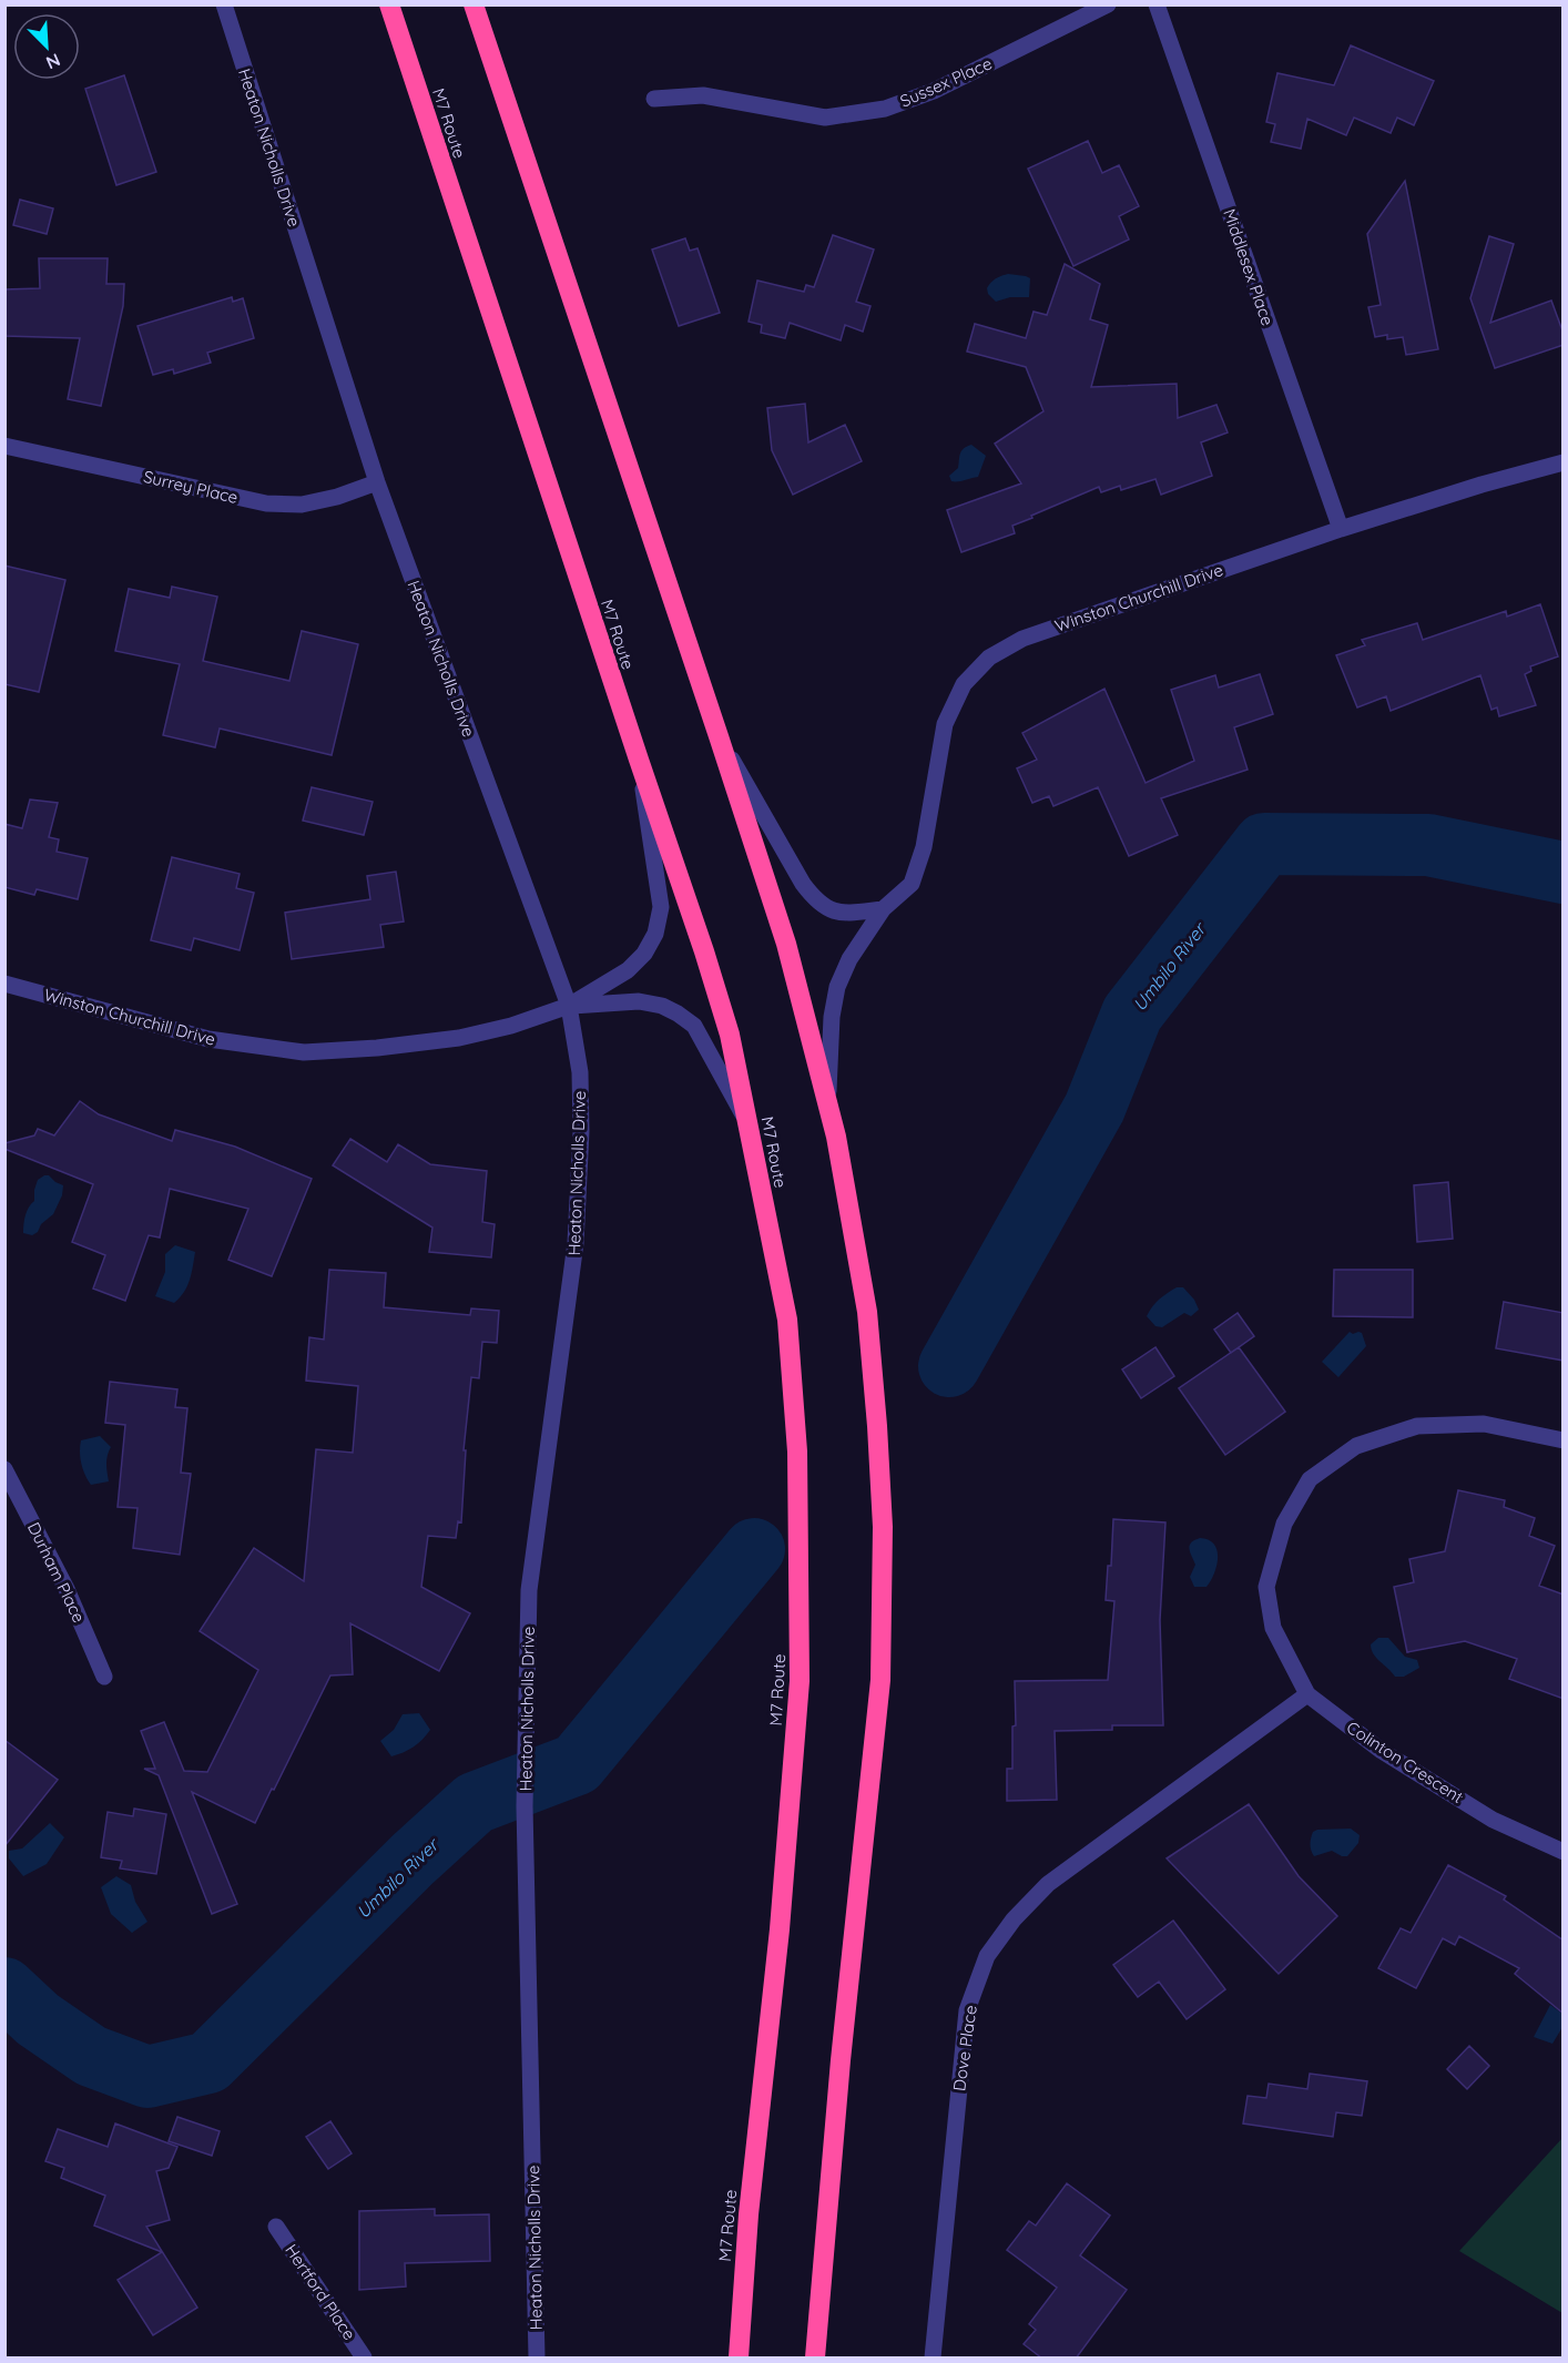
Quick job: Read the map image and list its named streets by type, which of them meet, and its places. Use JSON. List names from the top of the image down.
{
  "streets": {
    "highway": ["M7 Route"],
    "street": [
      "Sussex Place",
      "Heaton Nicholls Drive",
      "Middlesex Place",
      "Surrey Place",
      "Winston Churchill Drive",
      "Durham Place",
      "Colinton Crescent",
      "Dove Place",
      "Hertford Place"
    ]
  },
  "crossings": [
    ["Heaton Nicholls Drive", "Surrey Place"],
    ["Heaton Nicholls Drive", "Winston Churchill Drive"],
    ["Middlesex Place", "Winston Churchill Drive"],
    ["Colinton Crescent", "Dove Place"]
  ],
  "water": ["Umbilo River"],
  "north": "bottom right"
}
